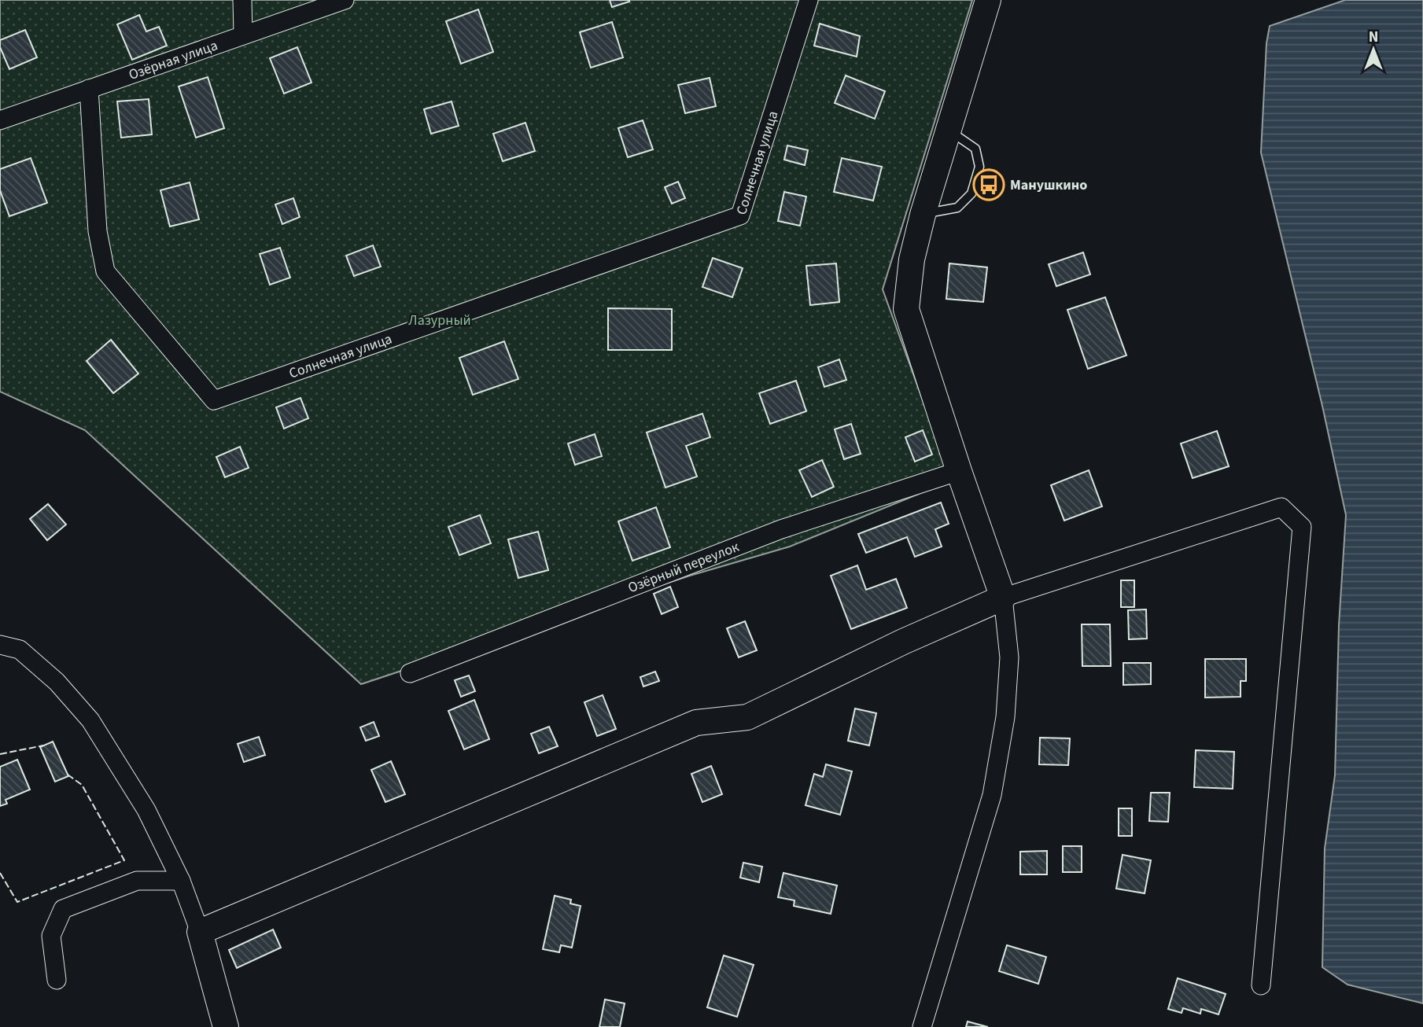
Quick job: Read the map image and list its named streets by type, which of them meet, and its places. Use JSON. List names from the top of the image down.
{
  "streets": {
    "street": ["Озёрная улица", "Солнечная улица", "Озёрный переулок"]
  },
  "crossings": [
    ["Озёрная улица", "Солнечная улица"]
  ],
  "parks": ["Лазурный"],
  "places": {
    "bus stop": ["Манушкино"]
  },
  "north": "top"
}
